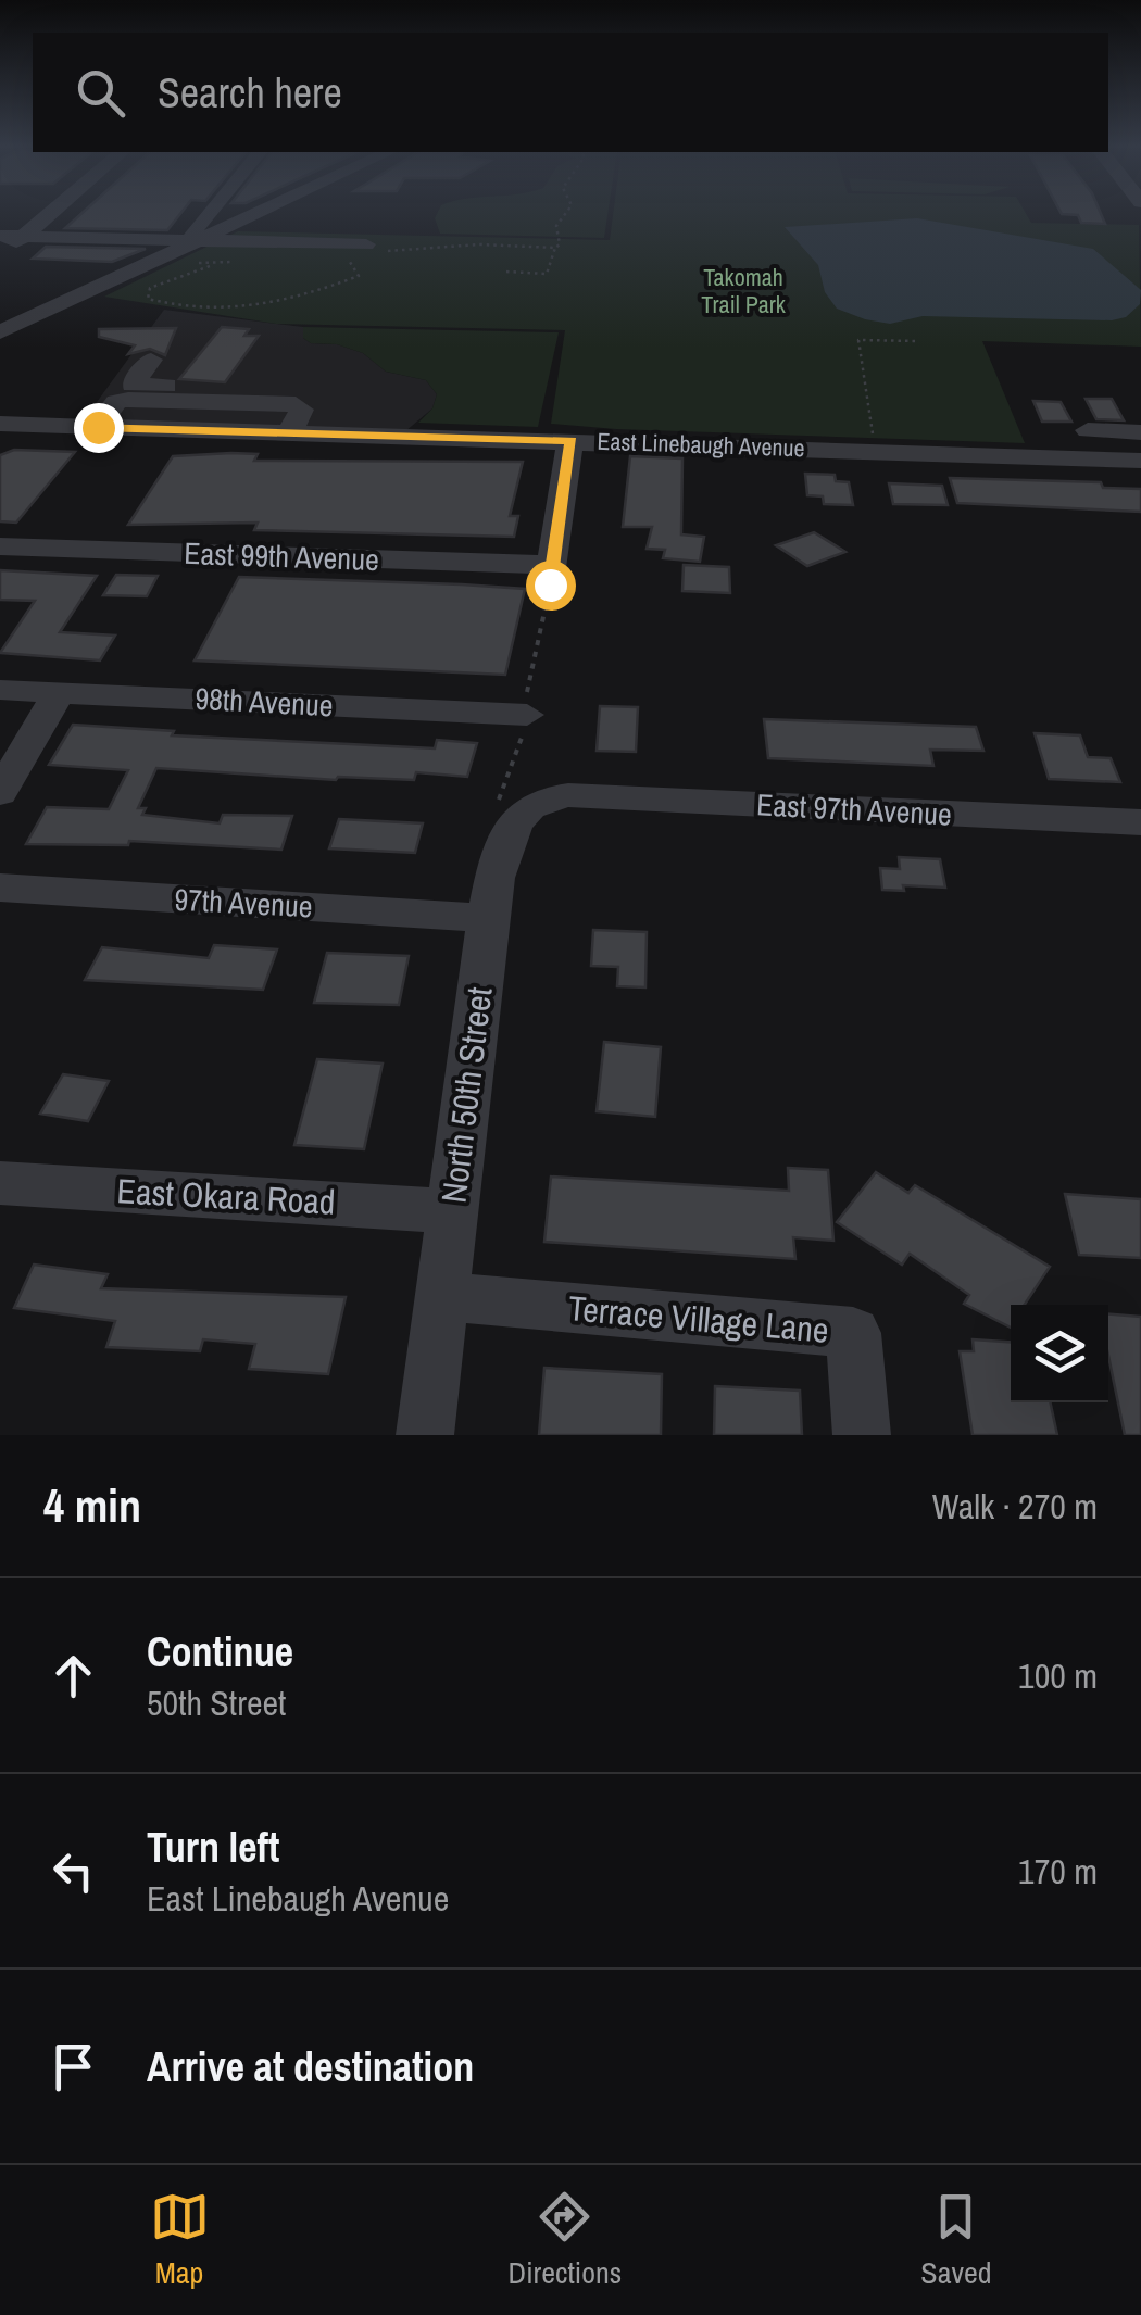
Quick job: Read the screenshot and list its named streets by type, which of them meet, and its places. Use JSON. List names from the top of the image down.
{
  "streets": {
    "street": [
      "East Linebaugh Avenue",
      "East 99th Avenue",
      "98th Avenue",
      "East 97th Avenue",
      "97th Avenue",
      "North 50th Street",
      "East Okara Road",
      "Terrace Village Lane"
    ]
  },
  "crossings": [
    ["East 97th Avenue", "North 50th Street"],
    ["97th Avenue", "North 50th Street"],
    ["North 50th Street", "East Okara Road"],
    ["North 50th Street", "Terrace Village Lane"]
  ],
  "parks": ["Takomah Trail Park"],
  "page": {
    "search": "Search here",
    "heading": ["4 min", "Walk · 270 m"],
    "list": [
      ["Continue", "50th Street", "100 m"],
      ["Turn left", "East Linebaugh Avenue", "170 m"],
      "Arrive at destination"
    ],
    "nav": ["Map", "Directions", "Saved"]
  }
}
